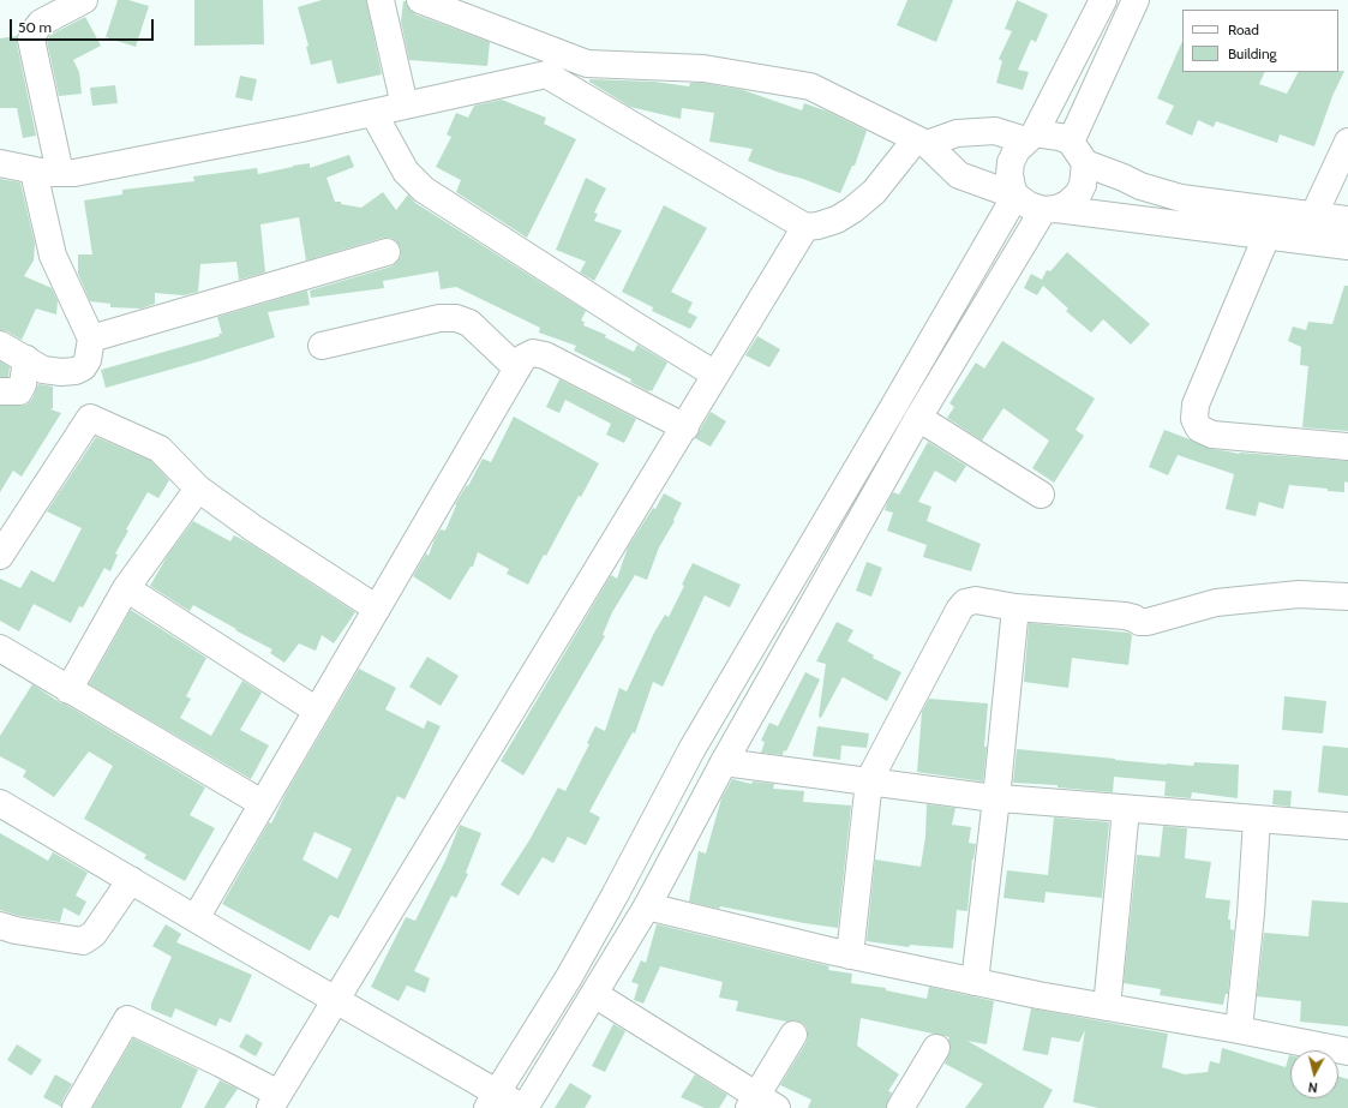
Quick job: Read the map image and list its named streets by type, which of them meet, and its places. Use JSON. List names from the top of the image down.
{
  "legend": ["Road", "Building"],
  "scale_bar": "50 m",
  "north": "bottom"
}
